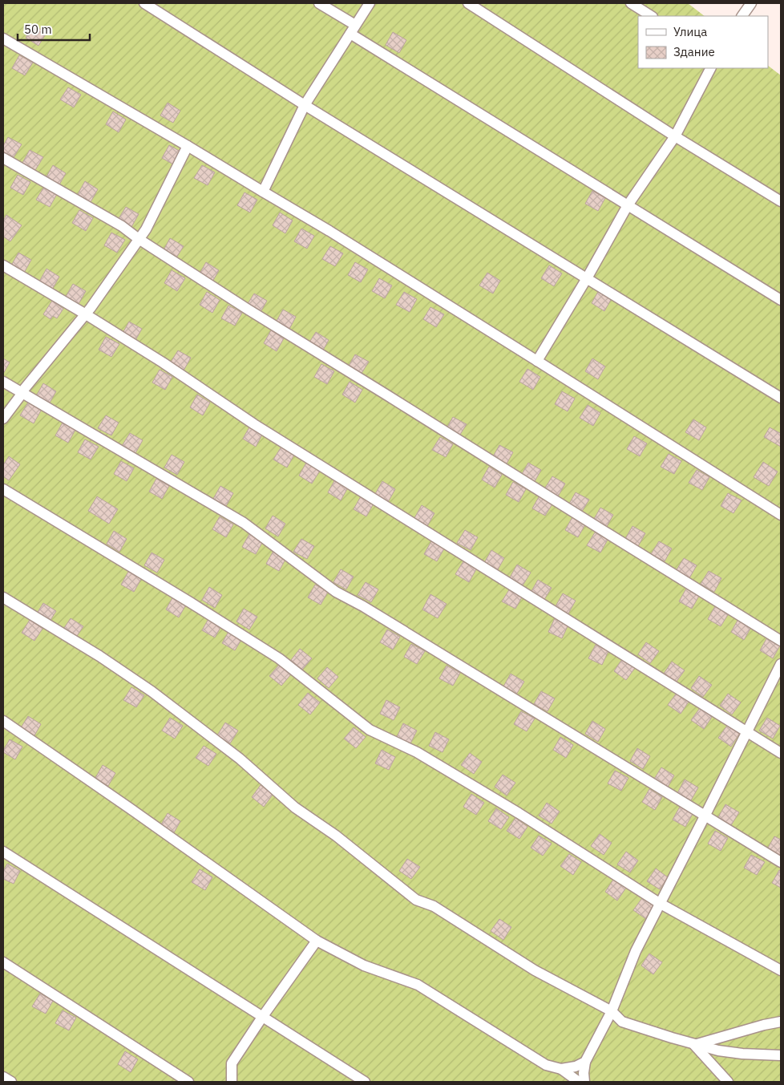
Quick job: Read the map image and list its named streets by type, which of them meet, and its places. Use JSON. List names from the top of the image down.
{
  "legend": ["Улица", "Здание"],
  "scale_bar": "50 m"
}
